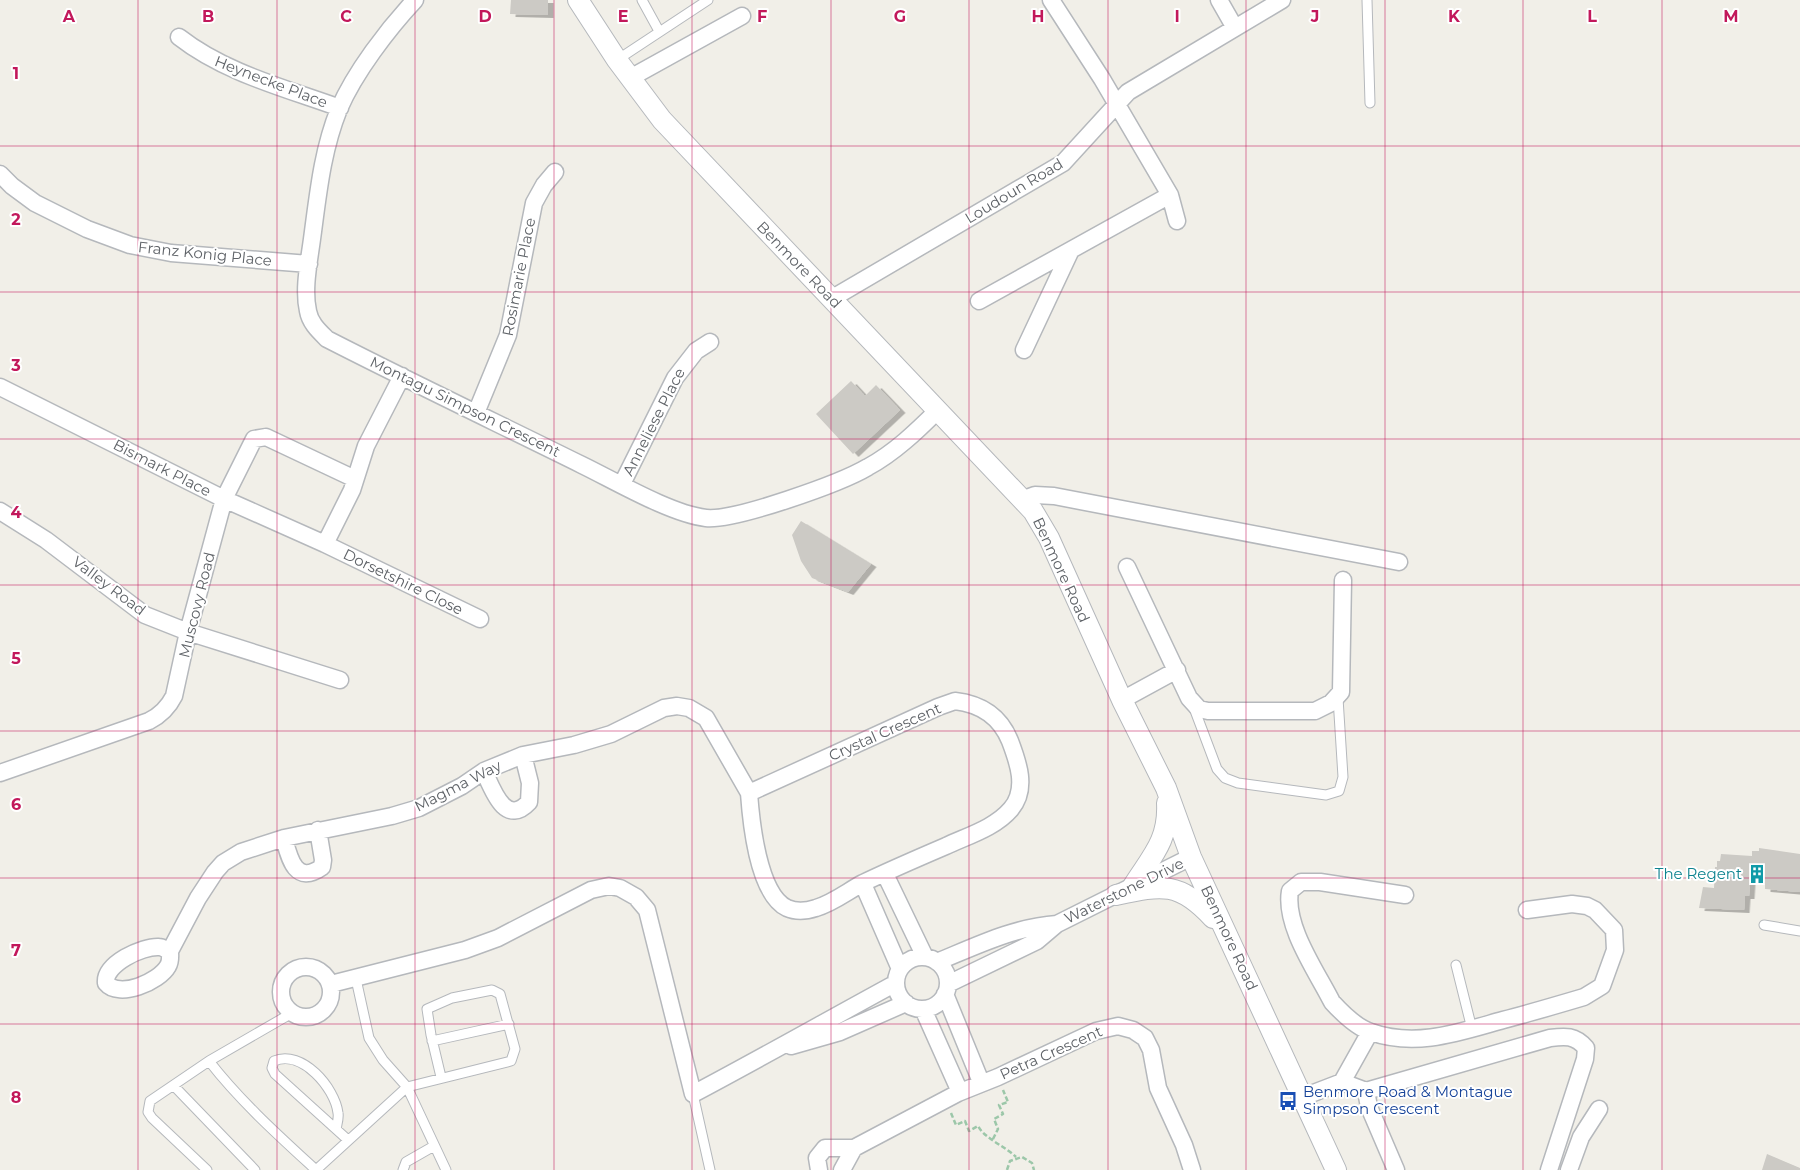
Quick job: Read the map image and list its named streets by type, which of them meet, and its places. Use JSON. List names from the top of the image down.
{
  "streets": {
    "street": [
      "Heynecke Place",
      "Loudoun Road",
      "Franz Konig Place",
      "Benmore Road",
      "Rosimarie Place",
      "Montagu Simpson Crescent",
      "Anneliese Place",
      "Bismark Place",
      "Dorsetshire Close",
      "Valley Road",
      "Muscovy Road",
      "Crystal Crescent",
      "Magma Way",
      "Waterstone Drive",
      "Petra Crescent"
    ]
  },
  "crossings": [
    ["Heynecke Place", "Montagu Simpson Crescent"],
    ["Loudoun Road", "Benmore Road"],
    ["Franz Konig Place", "Montagu Simpson Crescent"],
    ["Benmore Road", "Montagu Simpson Crescent"],
    ["Benmore Road", "Waterstone Drive"],
    ["Rosimarie Place", "Montagu Simpson Crescent"],
    ["Montagu Simpson Crescent", "Anneliese Place"],
    ["Bismark Place", "Dorsetshire Close"],
    ["Bismark Place", "Muscovy Road"],
    ["Valley Road", "Muscovy Road"],
    ["Crystal Crescent", "Magma Way"]
  ],
  "places": {
    "building": ["The Regent"],
    "bus stop": ["Benmore Road & Montague Simpson Crescent"]
  },
  "grid": {
    "columns": [
      "A",
      "B",
      "C",
      "D",
      "E",
      "F",
      "G",
      "H",
      "I",
      "J",
      "K",
      "L",
      "M"
    ],
    "rows": [
      "1",
      "2",
      "3",
      "4",
      "5",
      "6",
      "7",
      "8"
    ]
  }
}
